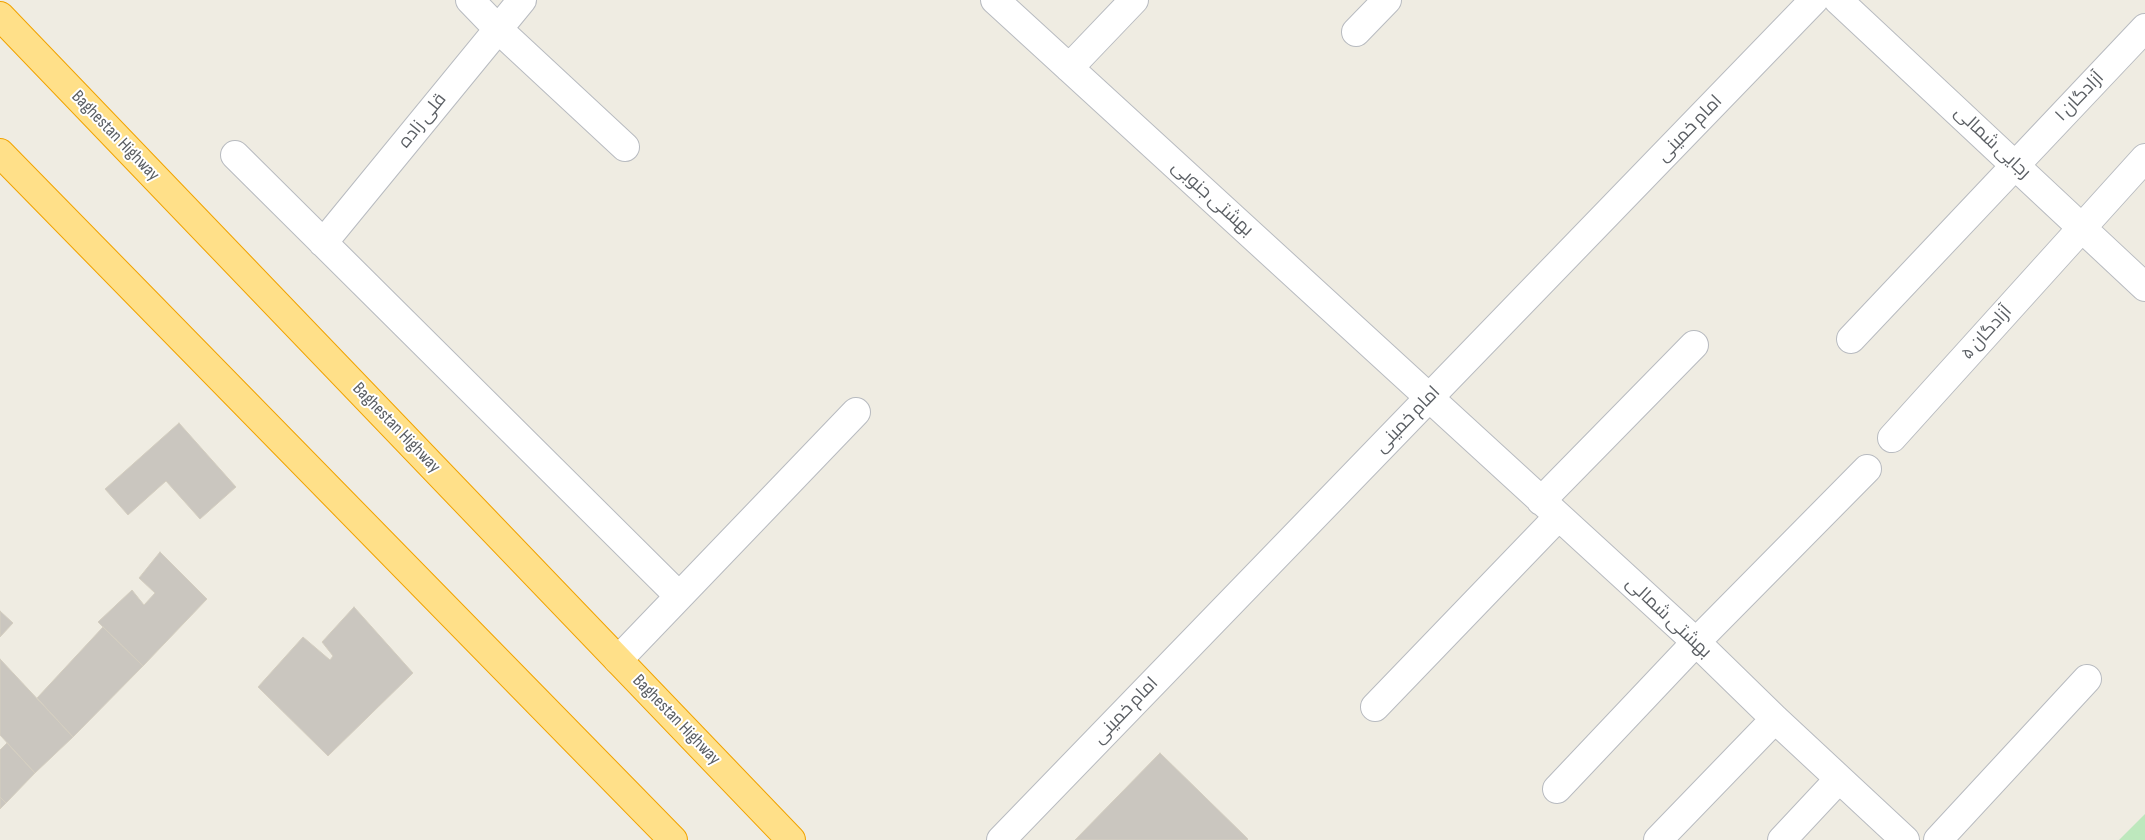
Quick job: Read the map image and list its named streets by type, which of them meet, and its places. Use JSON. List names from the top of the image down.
{
  "streets": {
    "highway": ["Baghestan Highway"],
    "street": [
      "آزادگان ۱",
      "قلی زاده",
      "امام خمینی",
      "رجایی شمالی",
      "بهشتی جنوبی",
      "آزادگان ۵",
      "بهشتی شمالی"
    ]
  },
  "crossings": [
    ["آزادگان ۱", "رجایی شمالی"],
    ["امام خمینی", "بهشتی جنوبی"],
    ["امام خمینی", "بهشتی شمالی"],
    ["رجایی شمالی", "آزادگان ۵"],
    ["بهشتی جنوبی", "بهشتی شمالی"]
  ]
}
